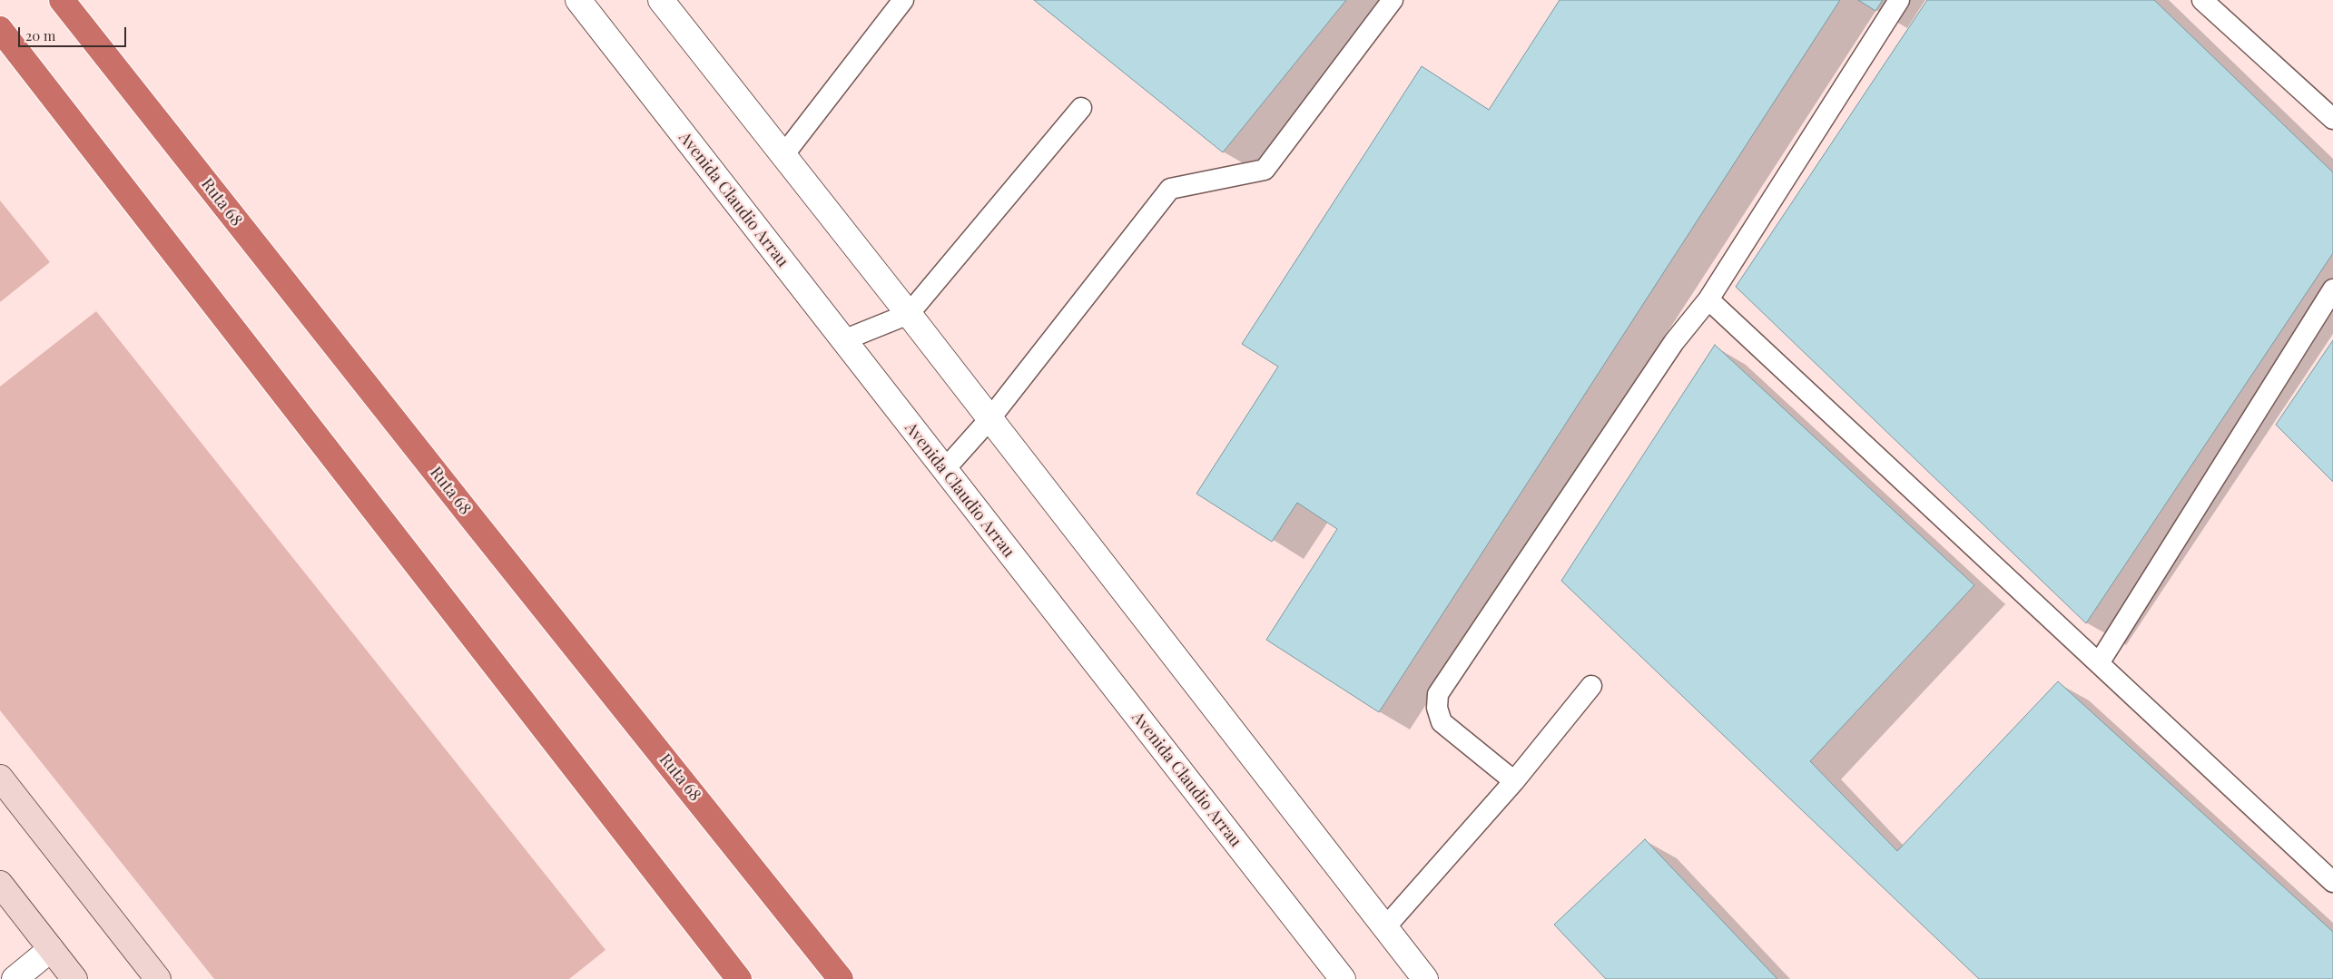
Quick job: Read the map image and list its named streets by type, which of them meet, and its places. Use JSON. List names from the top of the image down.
{
  "streets": {
    "highway": ["Ruta 68"],
    "street": ["Avenida Claudio Arrau"]
  },
  "scale_bar": "20 m"
}
